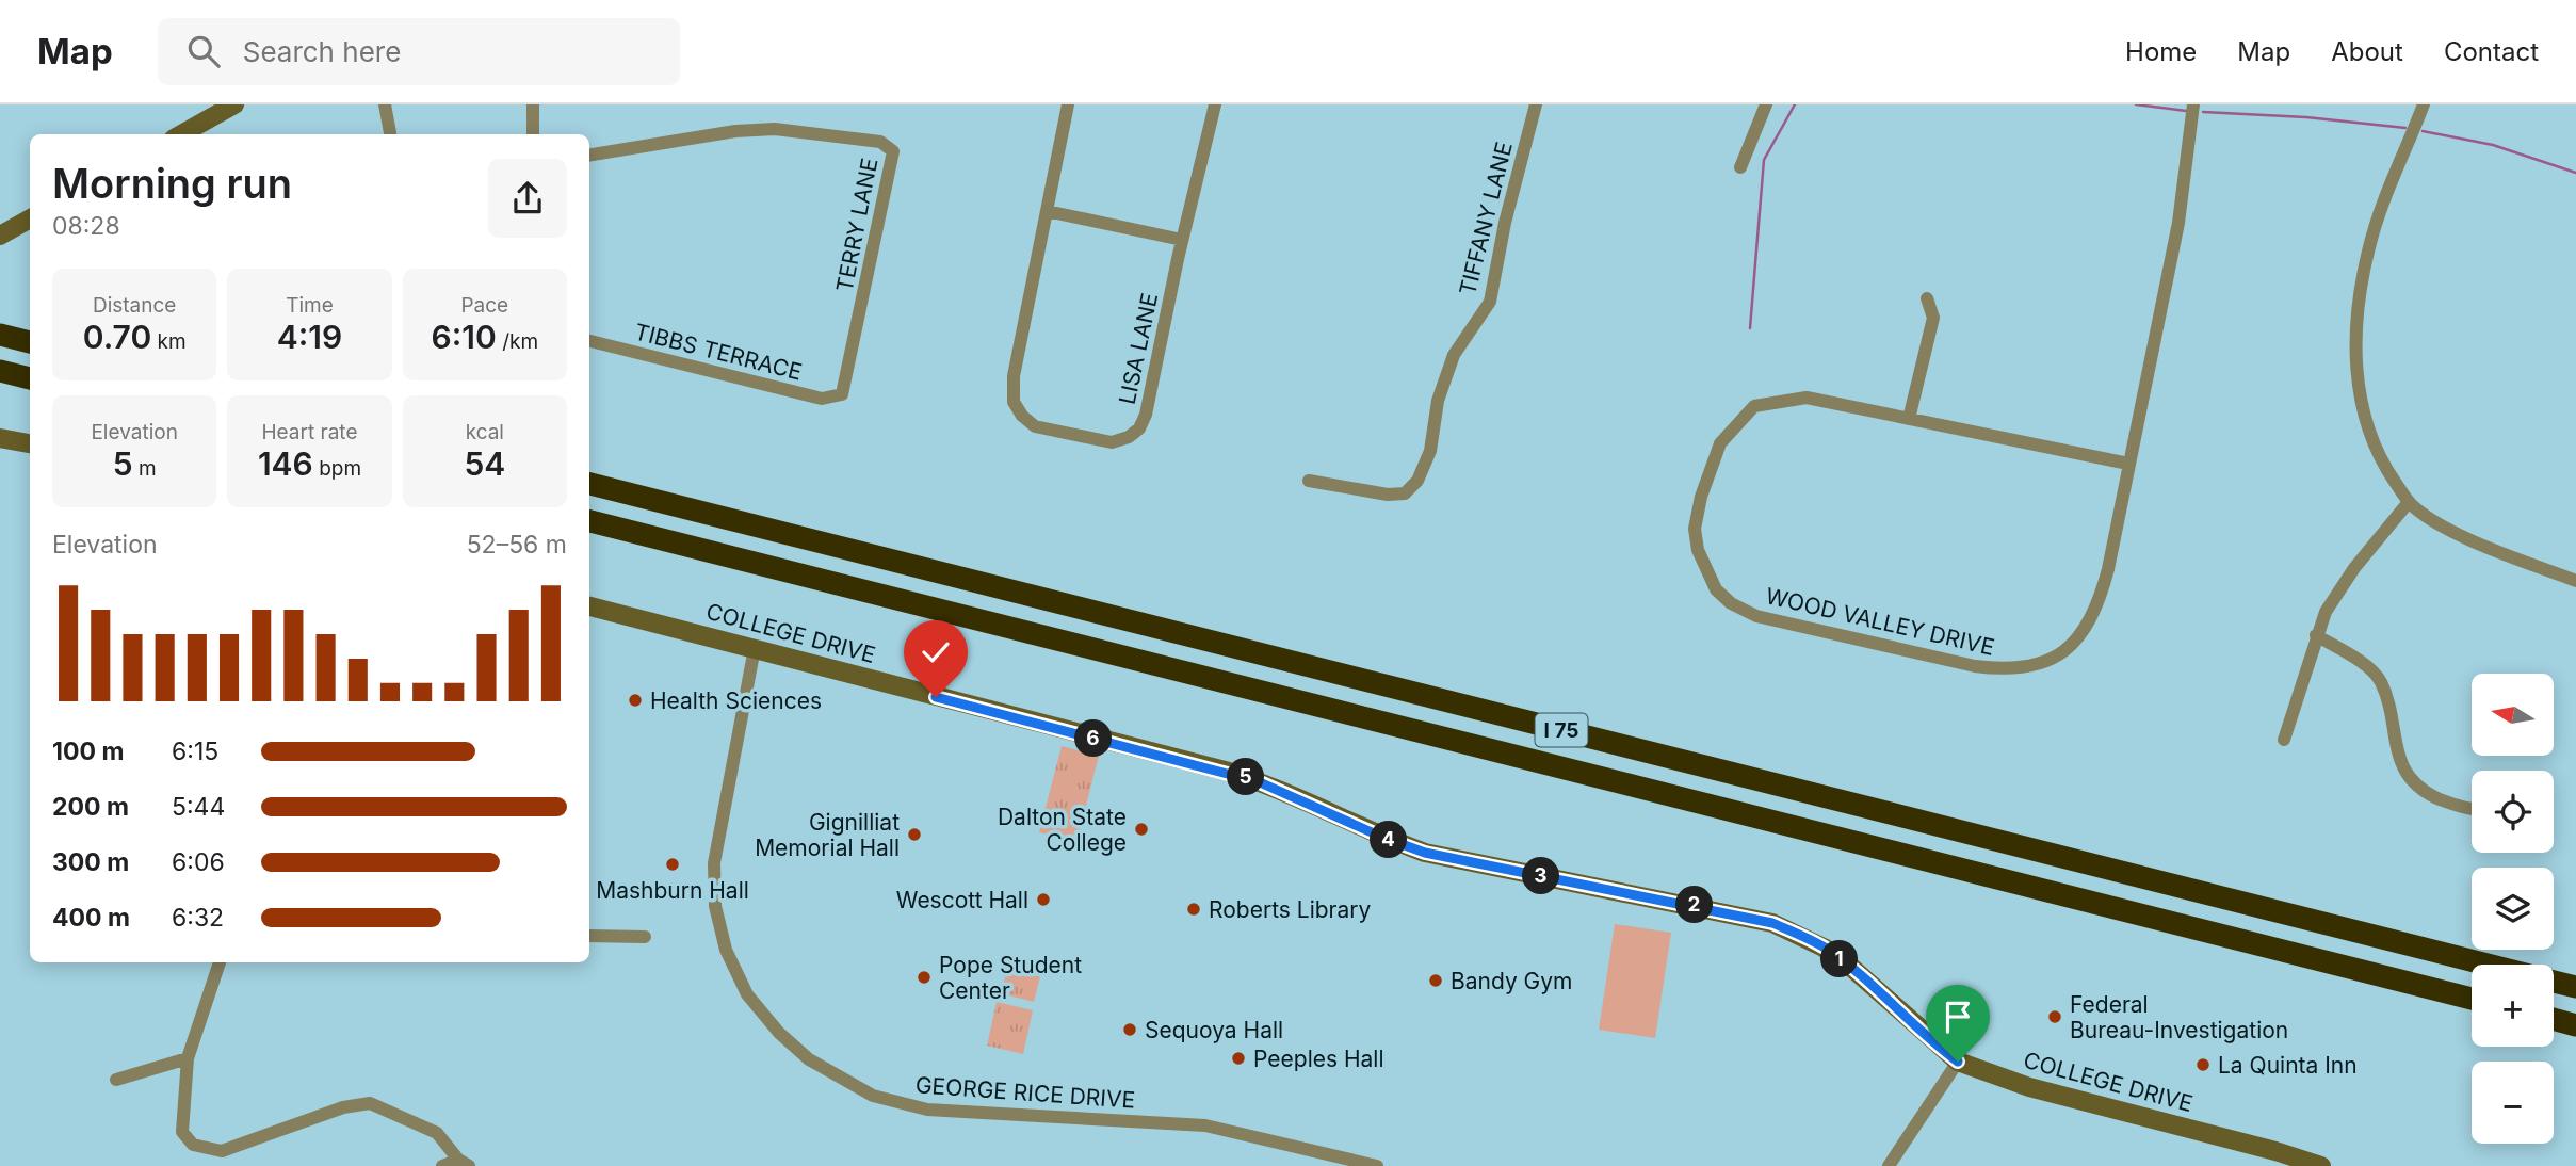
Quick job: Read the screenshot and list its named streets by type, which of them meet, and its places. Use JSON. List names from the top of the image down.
{
  "streets": {
    "highway": ["I 75"],
    "street": [
      "TIFFANY LANE",
      "TERRY LANE",
      "LISA LANE",
      "TIBBS TERRACE",
      "WOOD VALLEY DRIVE",
      "COLLEGE DRIVE",
      "GEORGE RICE DRIVE"
    ]
  },
  "crossings": [
    ["TERRY LANE", "TIBBS TERRACE"],
    ["COLLEGE DRIVE", "GEORGE RICE DRIVE"]
  ],
  "places": [
    "Health Sciences",
    "Dalton State College",
    "Gignilliat Memorial Hall",
    "Mashburn Hall",
    "Wescott Hall",
    "Roberts Library",
    "Pope Student Center",
    "Bandy Gym",
    "Federal Bureau-Investigation",
    "Sequoya Hall",
    "Peeples Hall",
    "La Quinta Inn"
  ],
  "north": "left",
  "page": {
    "header": "Map",
    "search": "Search here",
    "nav": [
      "Home",
      "Map",
      "About",
      "Contact"
    ],
    "heading": ["Morning run", "08:28"],
    "stats": [
      ["Distance", "0.70 km"],
      ["Time", "4:19"],
      ["Pace", "6:10 /km"],
      ["Elevation", "5 m"],
      ["Heart rate", "146 bpm"],
      ["kcal", "54"]
    ],
    "chart": ["Elevation", "52–56 m"],
    "map_buttons": ["+", "−"],
    "pins": [
      "6",
      "5",
      "4",
      "3",
      "2",
      "1"
    ],
    "list": [
      {
        "name": "100 m",
        "note": "6:15"
      },
      {
        "name": "200 m",
        "note": "5:44"
      },
      {
        "name": "300 m",
        "note": "6:06"
      },
      {
        "name": "400 m",
        "note": "6:32"
      }
    ]
  }
}
